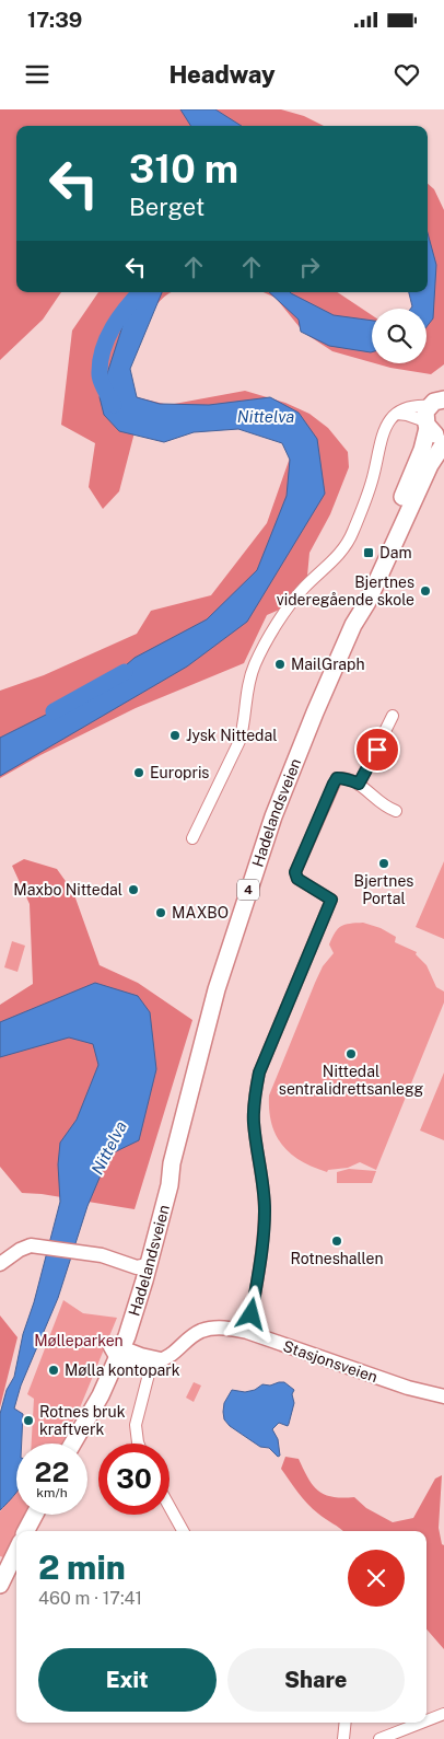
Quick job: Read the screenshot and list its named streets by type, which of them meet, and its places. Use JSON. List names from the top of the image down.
{
  "streets": {
    "highway": ["Hadelandsveien", "4"],
    "main road": ["Stasjonsveien"]
  },
  "water": ["Nittelva"],
  "parks": ["Mølleparken"],
  "places": {
    "transit": ["Dam"],
    "other": [
      "Bjertnes videregående skole",
      "MailGraph",
      "Jysk Nittedal",
      "Europris",
      "Bjertnes Portal",
      "Maxbo Nittedal",
      "MAXBO",
      "Nittedal sentralidrettsanlegg",
      "Rotneshallen",
      "Mølla kontopark",
      "Rotnes bruk kraftverk"
    ]
  },
  "page": {
    "status": "17:39",
    "header": "Headway",
    "turn": ["310 m", "Berget"],
    "speed": "22 km/h",
    "limit": "30",
    "heading": ["2 min", "460 m · 17:41"],
    "buttons": ["Exit", "Share"]
  }
}
